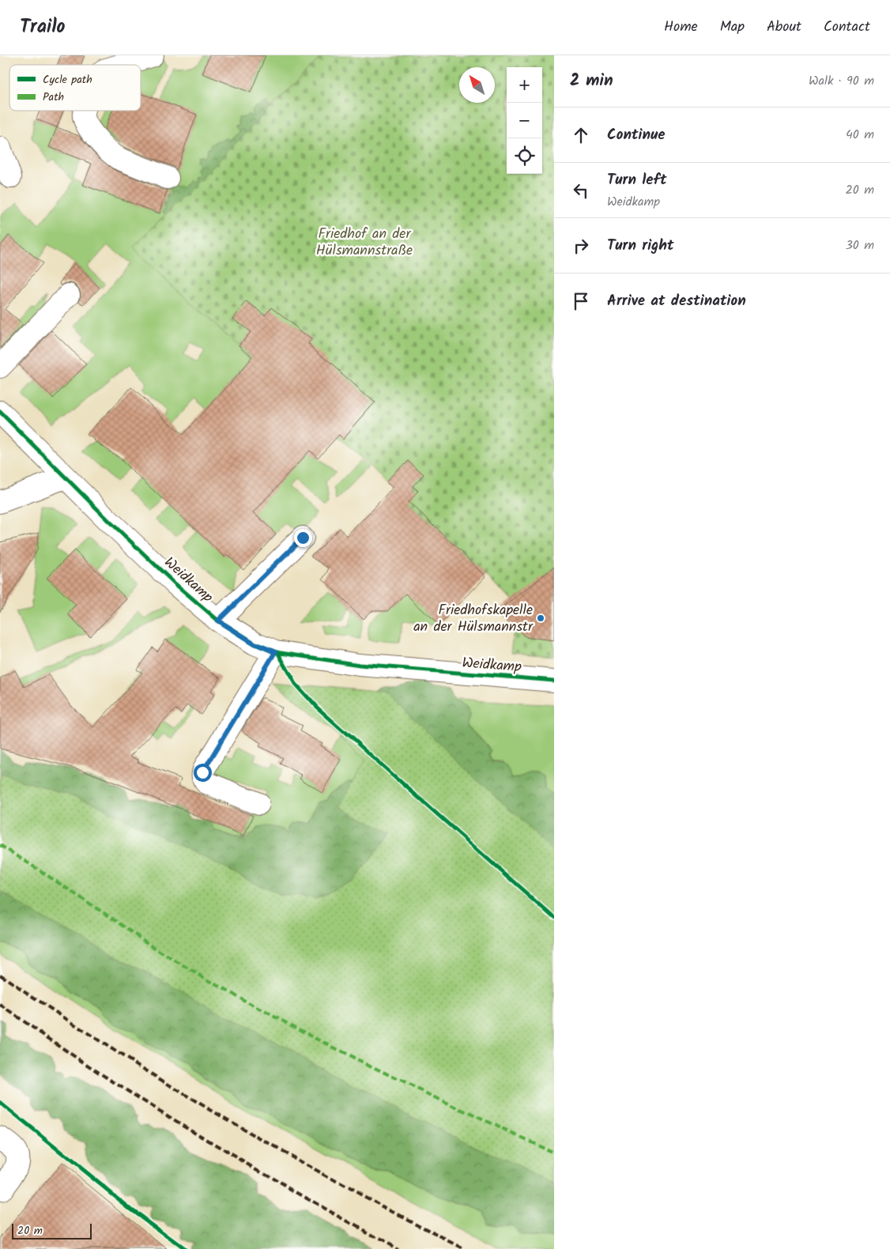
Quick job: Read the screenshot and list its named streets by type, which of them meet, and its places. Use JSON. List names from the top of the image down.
{
  "streets": {
    "street": ["Weidkamp"]
  },
  "parks": ["Friedhof an der Hülsmannstraße"],
  "places": ["Friedhofskapelle an der Hülsmannstr"],
  "legend": ["Cycle path", "Path"],
  "scale_bar": "20 m",
  "north": "top left",
  "page": {
    "header": "Trailo",
    "nav": [
      "Home",
      "Map",
      "About",
      "Contact"
    ],
    "heading": ["2 min", "Walk · 90 m"],
    "map_buttons": ["+", "−"],
    "list": [
      ["Continue", "40 m"],
      ["Turn left", "Weidkamp", "20 m"],
      ["Turn right", "30 m"],
      "Arrive at destination"
    ],
    "scale": "20 m"
  }
}
